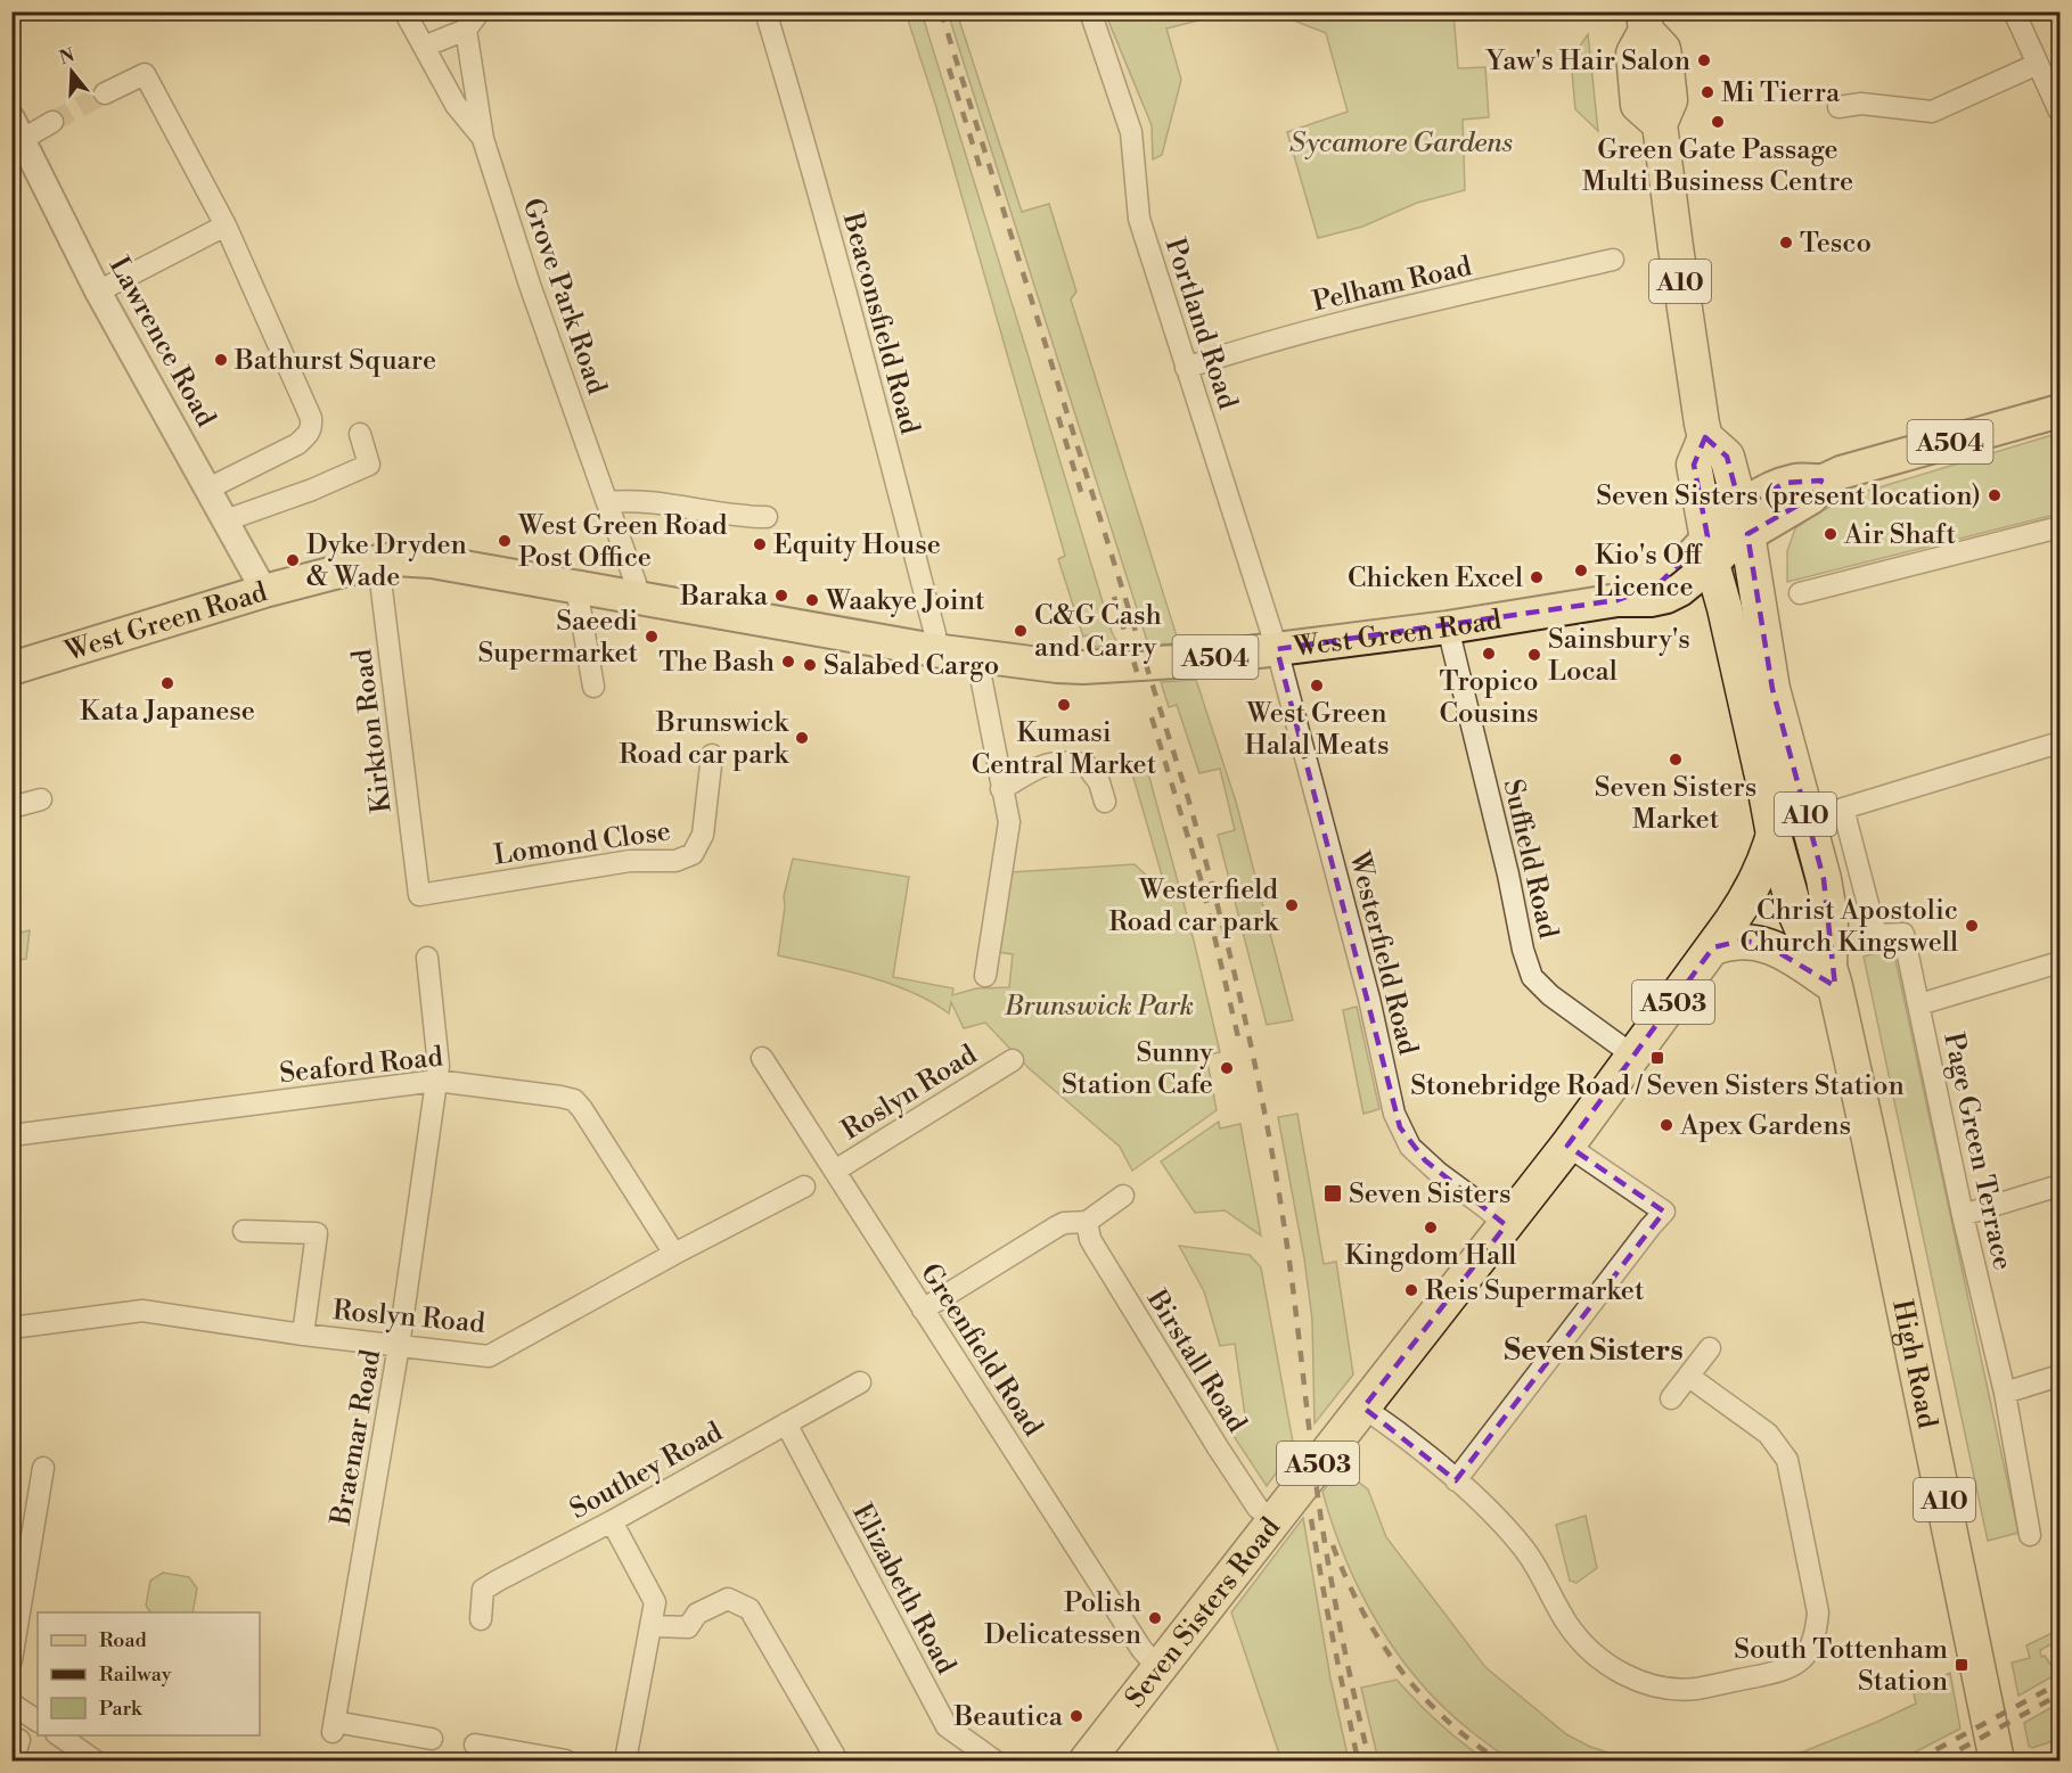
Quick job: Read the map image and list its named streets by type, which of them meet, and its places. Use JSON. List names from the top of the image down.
{
  "streets": {
    "highway": [
      "A10",
      "A503",
      "High Road",
      "Seven Sisters Road"
    ],
    "main road": ["A504", "West Green Road"],
    "street": [
      "Pelham Road",
      "Grove Park Road",
      "Beaconsfield Road",
      "Portland Road",
      "Lawrence Road",
      "Kirkton Road",
      "Lomond Close",
      "Suffield Road",
      "Westerfield Road",
      "Seaford Road",
      "Roslyn Road",
      "Page Green Terrace",
      "Greenfield Road",
      "Birstall Road",
      "Braemar Road",
      "Southey Road",
      "Elizabeth Road"
    ]
  },
  "crossings": [
    ["A10", "A504"],
    ["A10", "West Green Road"],
    ["A10", "A503"],
    ["A10", "High Road"],
    ["A10", "Seven Sisters Road"],
    ["Pelham Road", "Portland Road"],
    ["Grove Park Road", "West Green Road"],
    ["Beaconsfield Road", "West Green Road"],
    ["Portland Road", "West Green Road"],
    ["Portland Road", "Westerfield Road"],
    ["Lawrence Road", "West Green Road"],
    ["A504", "West Green Road"],
    ["West Green Road", "Kirkton Road"],
    ["West Green Road", "Suffield Road"],
    ["West Green Road", "Westerfield Road"],
    ["Kirkton Road", "Lomond Close"],
    ["Suffield Road", "Seven Sisters Road"],
    ["Westerfield Road", "Seven Sisters Road"],
    ["A503", "High Road"],
    ["A503", "Seven Sisters Road"],
    ["Seaford Road", "Roslyn Road"],
    ["Seaford Road", "Braemar Road"],
    ["Roslyn Road", "Greenfield Road"],
    ["Roslyn Road", "Braemar Road"],
    ["Greenfield Road", "Seven Sisters Road"],
    ["Birstall Road", "Seven Sisters Road"],
    ["Southey Road", "Elizabeth Road"]
  ],
  "districts": ["Seven Sisters"],
  "parks": ["Sycamore Gardens", "Brunswick Park"],
  "places": {
    "other": [
      "Yaw's Hair Salon",
      "Mi Tierra",
      "Green Gate Passage Multi Business Centre",
      "Tesco",
      "Bathurst Square",
      "Seven Sisters (present location)",
      "Air Shaft",
      "West Green Road Post Office",
      "Equity House",
      "Dyke Dryden & Wade",
      "Kio's Off Licence",
      "Chicken Excel",
      "Baraka",
      "Waakye Joint",
      "C&G Cash and Carry",
      "Saeedi Supermarket",
      "Tropico Cousins",
      "Sainsbury's Local",
      "The Bash",
      "Salabed Cargo",
      "Kata Japanese",
      "West Green Halal Meats",
      "Kumasi Central Market",
      "Brunswick Road car park",
      "Seven Sisters Market",
      "Westerfield Road car park",
      "Christ Apostolic Church Kingswell",
      "Sunny Station Cafe",
      "Apex Gardens",
      "Kingdom Hall",
      "Reis Supermarket",
      "Polish Delicatessen",
      "Beautica"
    ],
    "transit": ["Stonebridge Road / Seven Sisters Station", "Seven Sisters", "South Tottenham Station"]
  },
  "legend": ["Road", "Railway", "Park"],
  "north": "top"
}
